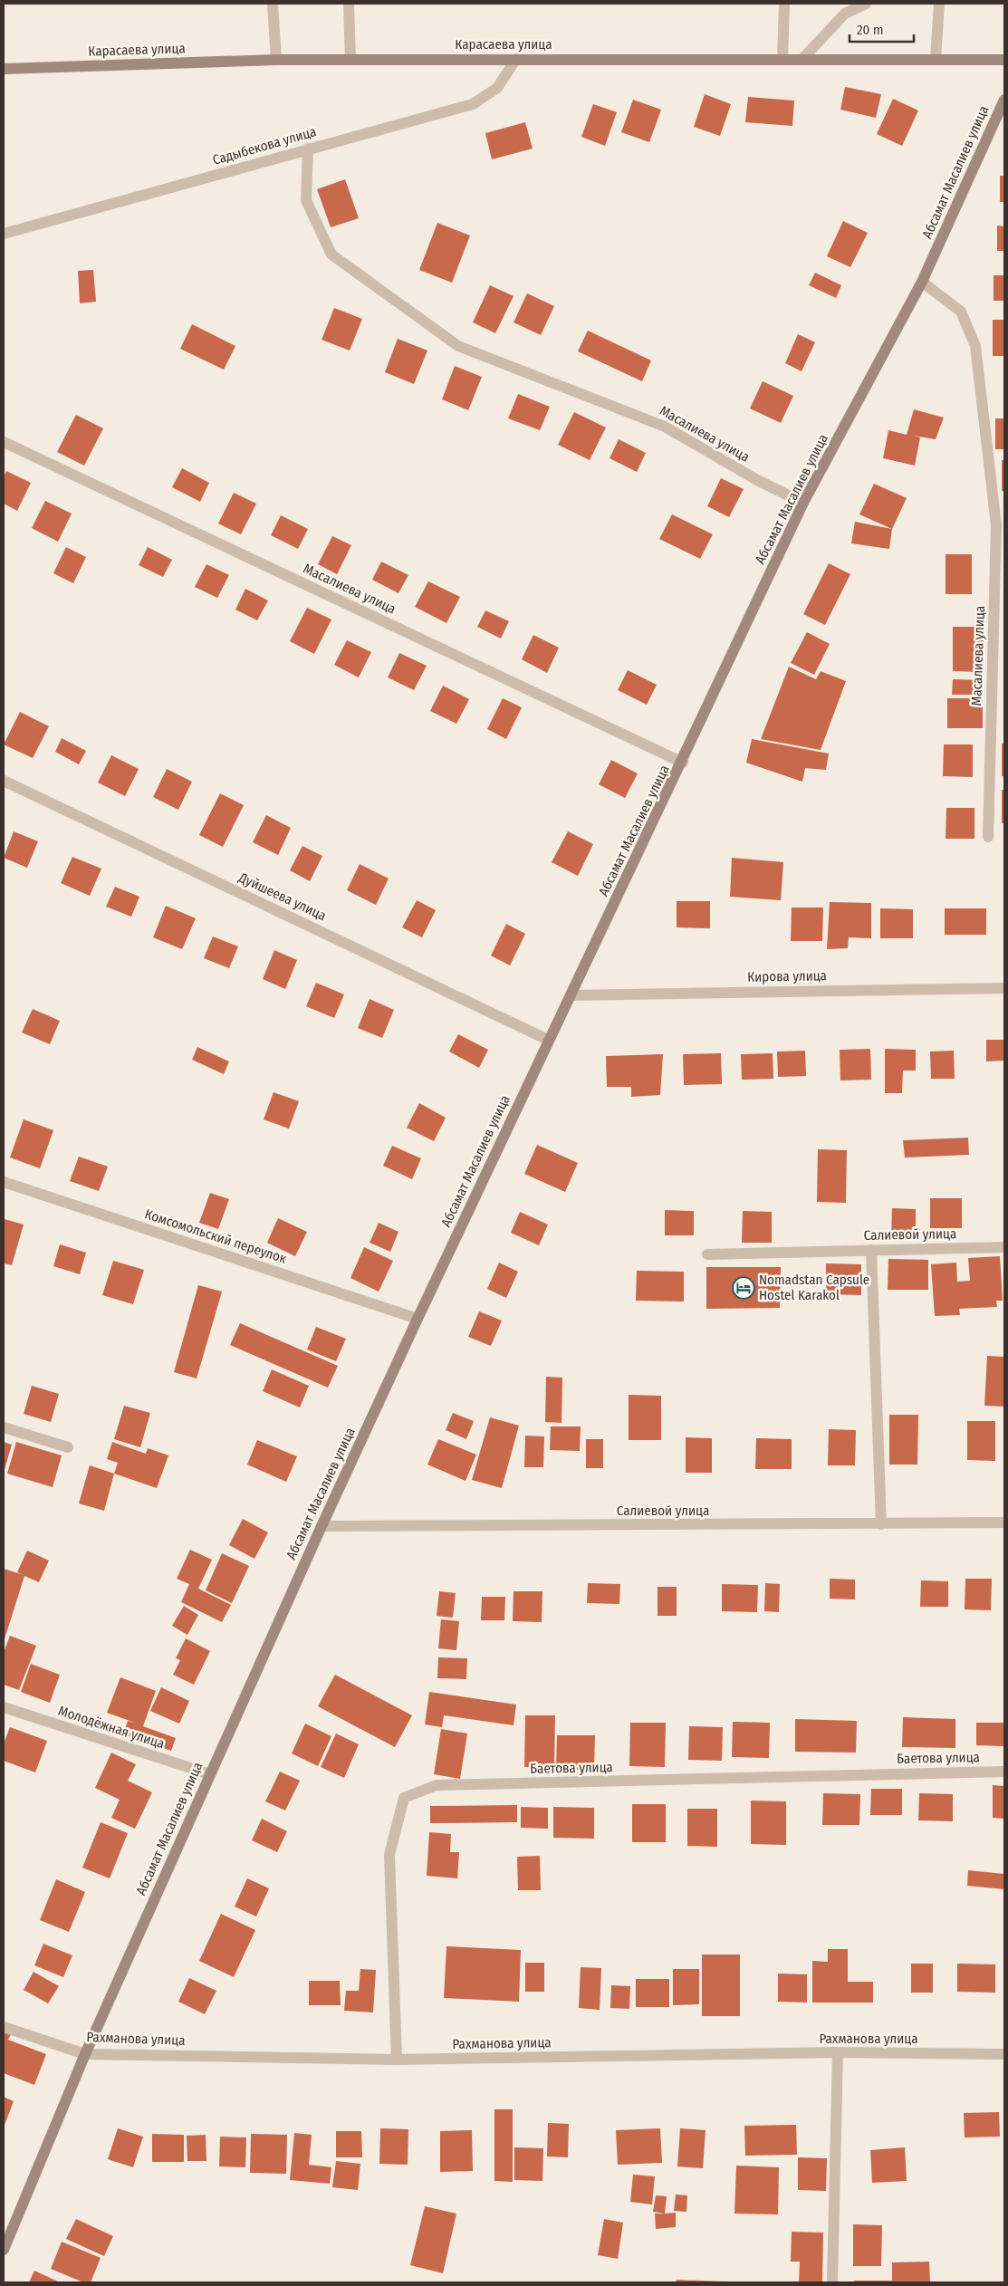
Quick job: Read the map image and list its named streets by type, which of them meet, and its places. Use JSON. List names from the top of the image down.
{
  "streets": {
    "street": [
      "Карасаева улица",
      "Садыбекова улица",
      "Абсамат Масалиев улица",
      "Масалиева улица",
      "Дуйшеева улица",
      "Кирова улица",
      "Салиевой улица",
      "Комсомольский переулок",
      "Молодёжная улица",
      "Баетова улица",
      "Рахманова улица"
    ]
  },
  "crossings": [
    ["Карасаева улица", "Садыбекова улица"],
    ["Садыбекова улица", "Масалиева улица"],
    ["Абсамат Масалиев улица", "Масалиева улица"],
    ["Абсамат Масалиев улица", "Дуйшеева улица"],
    ["Абсамат Масалиев улица", "Кирова улица"],
    ["Абсамат Масалиев улица", "Салиевой улица"],
    ["Абсамат Масалиев улица", "Комсомольский переулок"],
    ["Абсамат Масалиев улица", "Молодёжная улица"],
    ["Абсамат Масалиев улица", "Рахманова улица"],
    ["Баетова улица", "Рахманова улица"]
  ],
  "places": {
    "hotel": ["Nomadstan Capsule Hostel Karakol"]
  },
  "scale_bar": "20 m"
}
